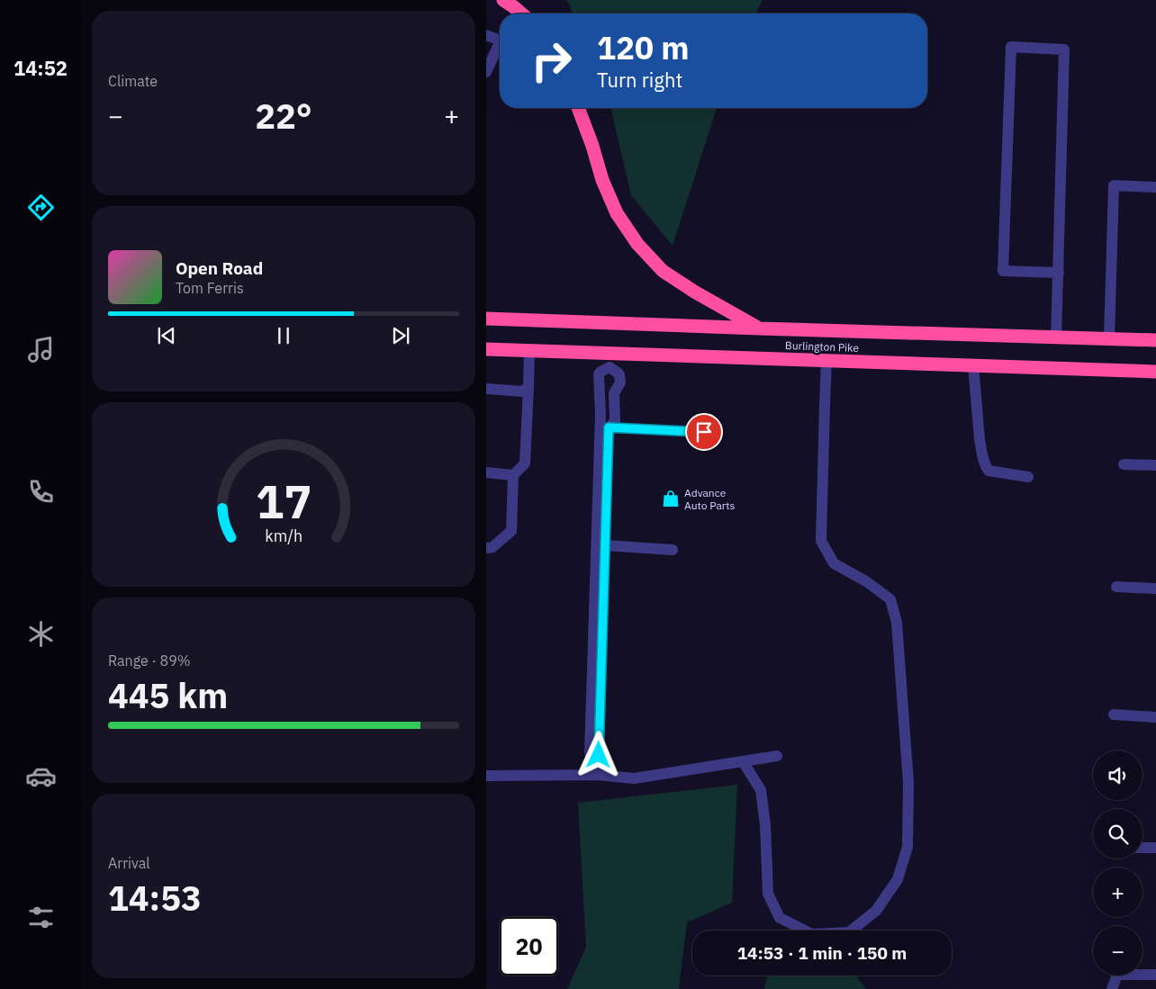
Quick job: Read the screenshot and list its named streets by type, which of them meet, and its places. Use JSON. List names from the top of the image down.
{
  "streets": {
    "highway": ["Burlington Pike"]
  },
  "places": {
    "shop": ["Advance Auto Parts"]
  },
  "page": {
    "tabs": "14:52",
    "tile": [
      "Climate",
      ["Range · 89%", "445 km"],
      ["Arrival", "14:53"]
    ],
    "turn": ["120 m", "Turn right"],
    "heat": ["−", "22°", "+"],
    "song": ["Open Road", "Tom Ferris"],
    "map_buttons": ["+", "−"],
    "limit": "20",
    "trip": "14:53 · 1 min · 150 m",
    "gauge": ["17", "km/h"]
  }
}
